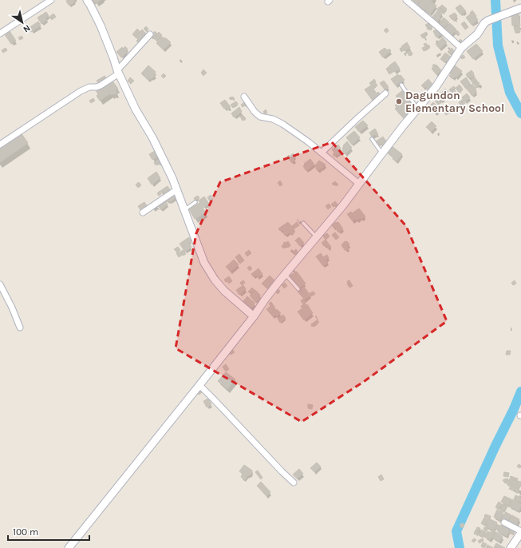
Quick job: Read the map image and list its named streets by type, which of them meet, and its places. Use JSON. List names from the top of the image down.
{
  "places": ["Dagundon Elementary School"],
  "scale_bar": "100 m",
  "north": "bottom right"
}
